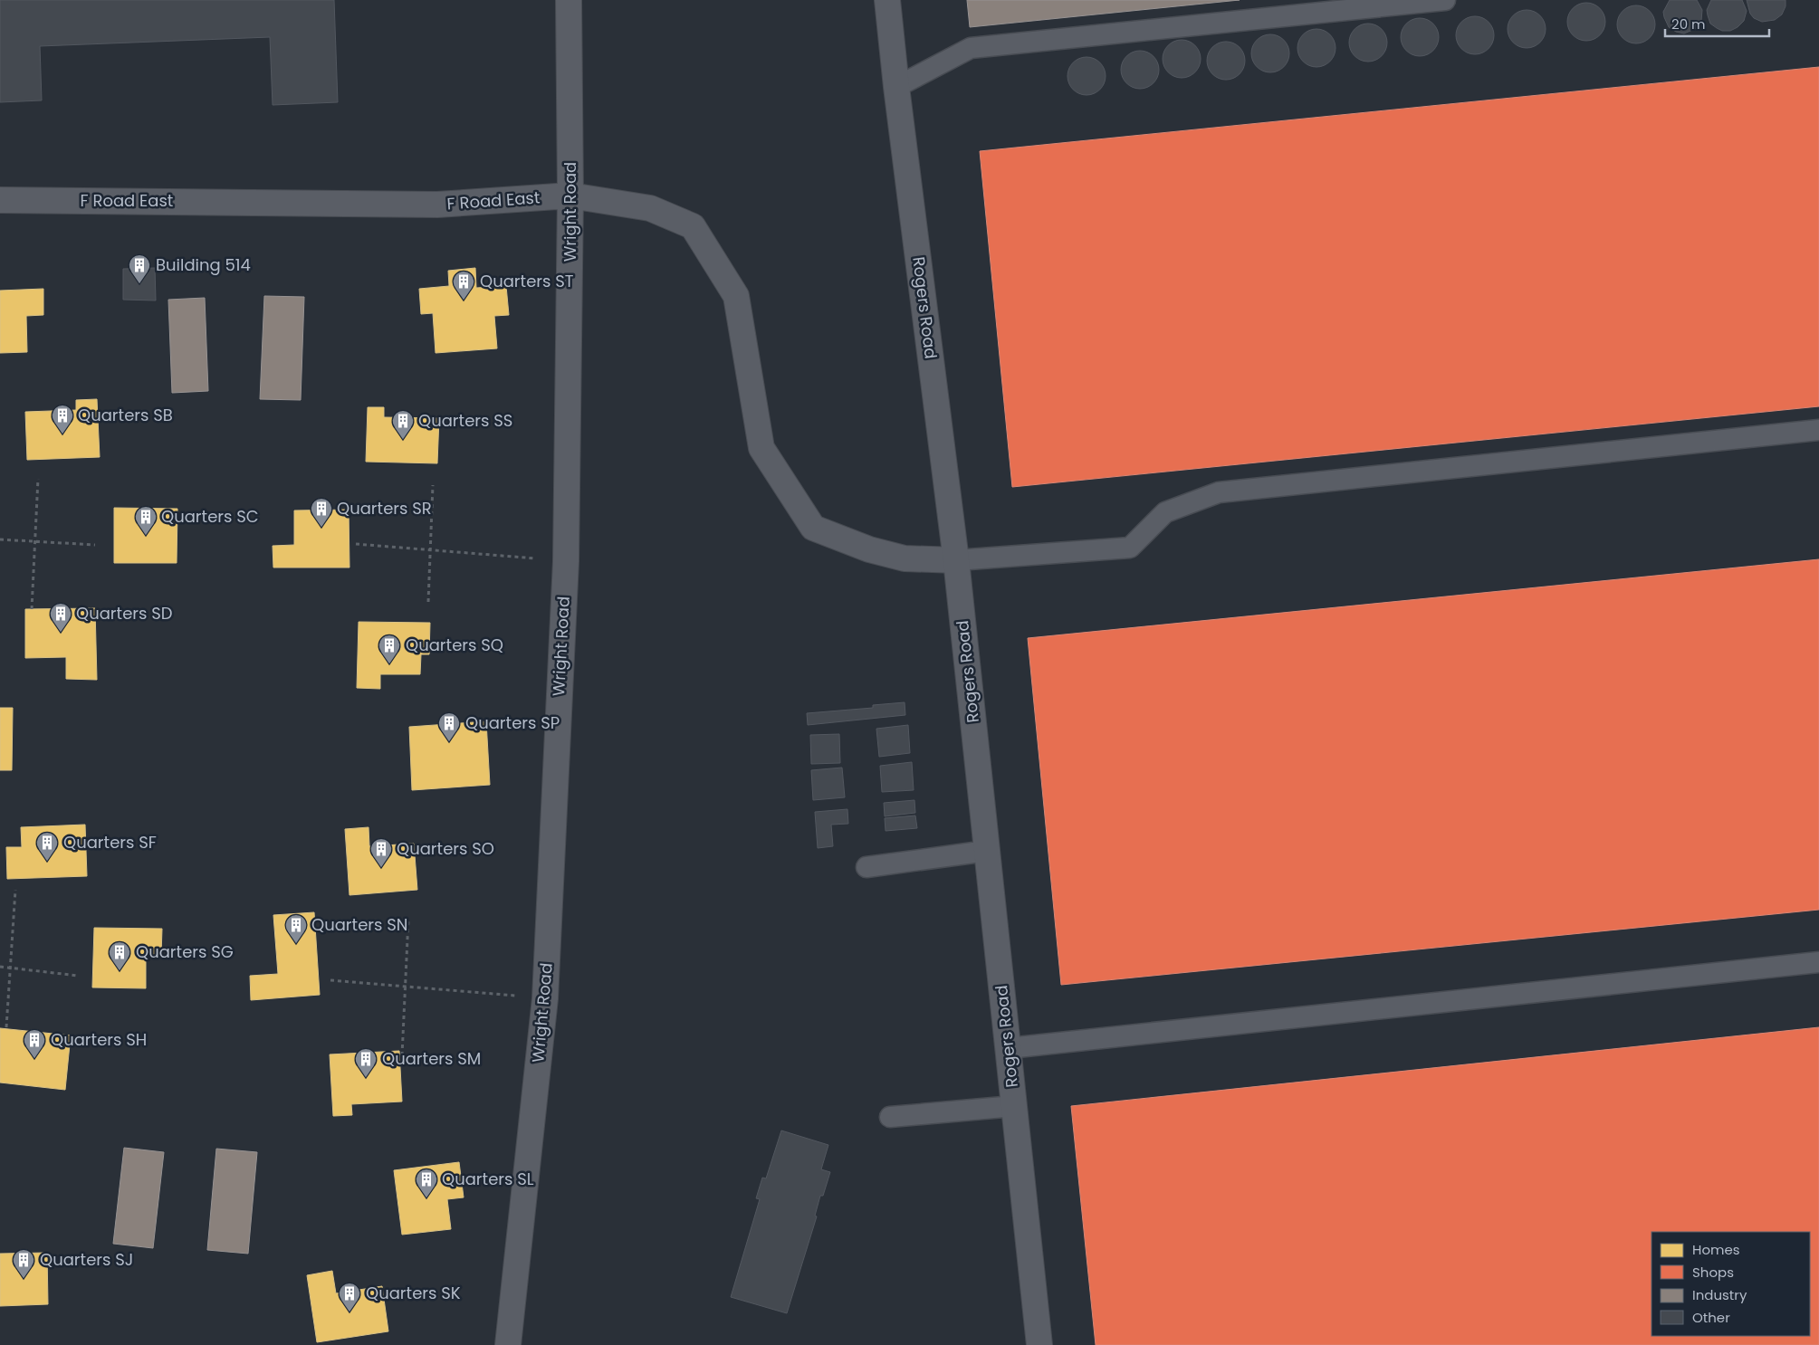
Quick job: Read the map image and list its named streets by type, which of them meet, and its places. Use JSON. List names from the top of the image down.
{
  "streets": {
    "street": ["F Road East", "Wright Road", "Rogers Road"]
  },
  "crossings": [
    ["F Road East", "Wright Road"],
    ["F Road East", "Rogers Road"]
  ],
  "places": {
    "building": [
      "Building 514",
      "Quarters ST",
      "Quarters SB",
      "Quarters SS",
      "Quarters SR",
      "Quarters SC",
      "Quarters SD",
      "Quarters SQ",
      "Quarters SP",
      "Quarters SF",
      "Quarters SO",
      "Quarters SN",
      "Quarters SG",
      "Quarters SH",
      "Quarters SM",
      "Quarters SL",
      "Quarters SJ",
      "Quarters SK"
    ]
  },
  "legend": [
    "Homes",
    "Shops",
    "Industry",
    "Other"
  ],
  "scale_bar": "20 m"
}
